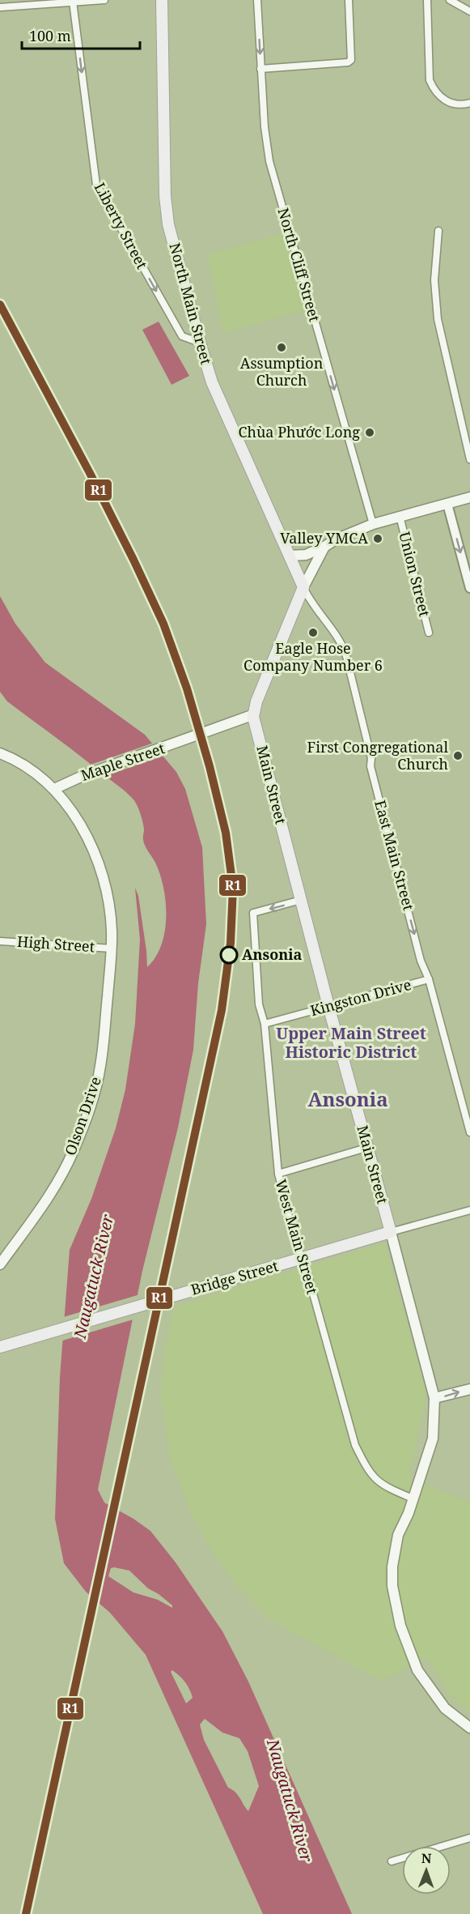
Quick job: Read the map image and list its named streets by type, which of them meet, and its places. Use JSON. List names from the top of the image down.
{
  "streets": {
    "main road": [
      "North Main Street",
      "Maple Street",
      "Main Street",
      "Olson Drive",
      "Bridge Street"
    ],
    "street": [
      "Liberty Street",
      "North Cliff Street",
      "Union Street",
      "East Main Street",
      "High Street",
      "Kingston Drive",
      "West Main Street"
    ]
  },
  "crossings": [
    ["Liberty Street", "North Main Street"],
    ["North Main Street", "East Main Street"],
    ["Maple Street", "Main Street"],
    ["Maple Street", "Olson Drive"],
    ["Main Street", "Kingston Drive"],
    ["Main Street", "West Main Street"],
    ["Main Street", "Bridge Street"],
    ["East Main Street", "Kingston Drive"],
    ["High Street", "Olson Drive"],
    ["Kingston Drive", "West Main Street"],
    ["West Main Street", "Bridge Street"]
  ],
  "one_way": ["Liberty Street", "North Cliff Street", "East Main Street"],
  "districts": ["Upper Main Street Historic District", "Ansonia"],
  "water": ["Naugatuck River"],
  "places": [
    "Assumption Church",
    "Chùa Phước Long",
    "Valley YMCA",
    "Eagle Hose Company Number 6",
    "First Congregational Church",
    "Ansonia"
  ],
  "lines": ["transit line R1"],
  "scale_bar": "100 m",
  "north": "top"
}
